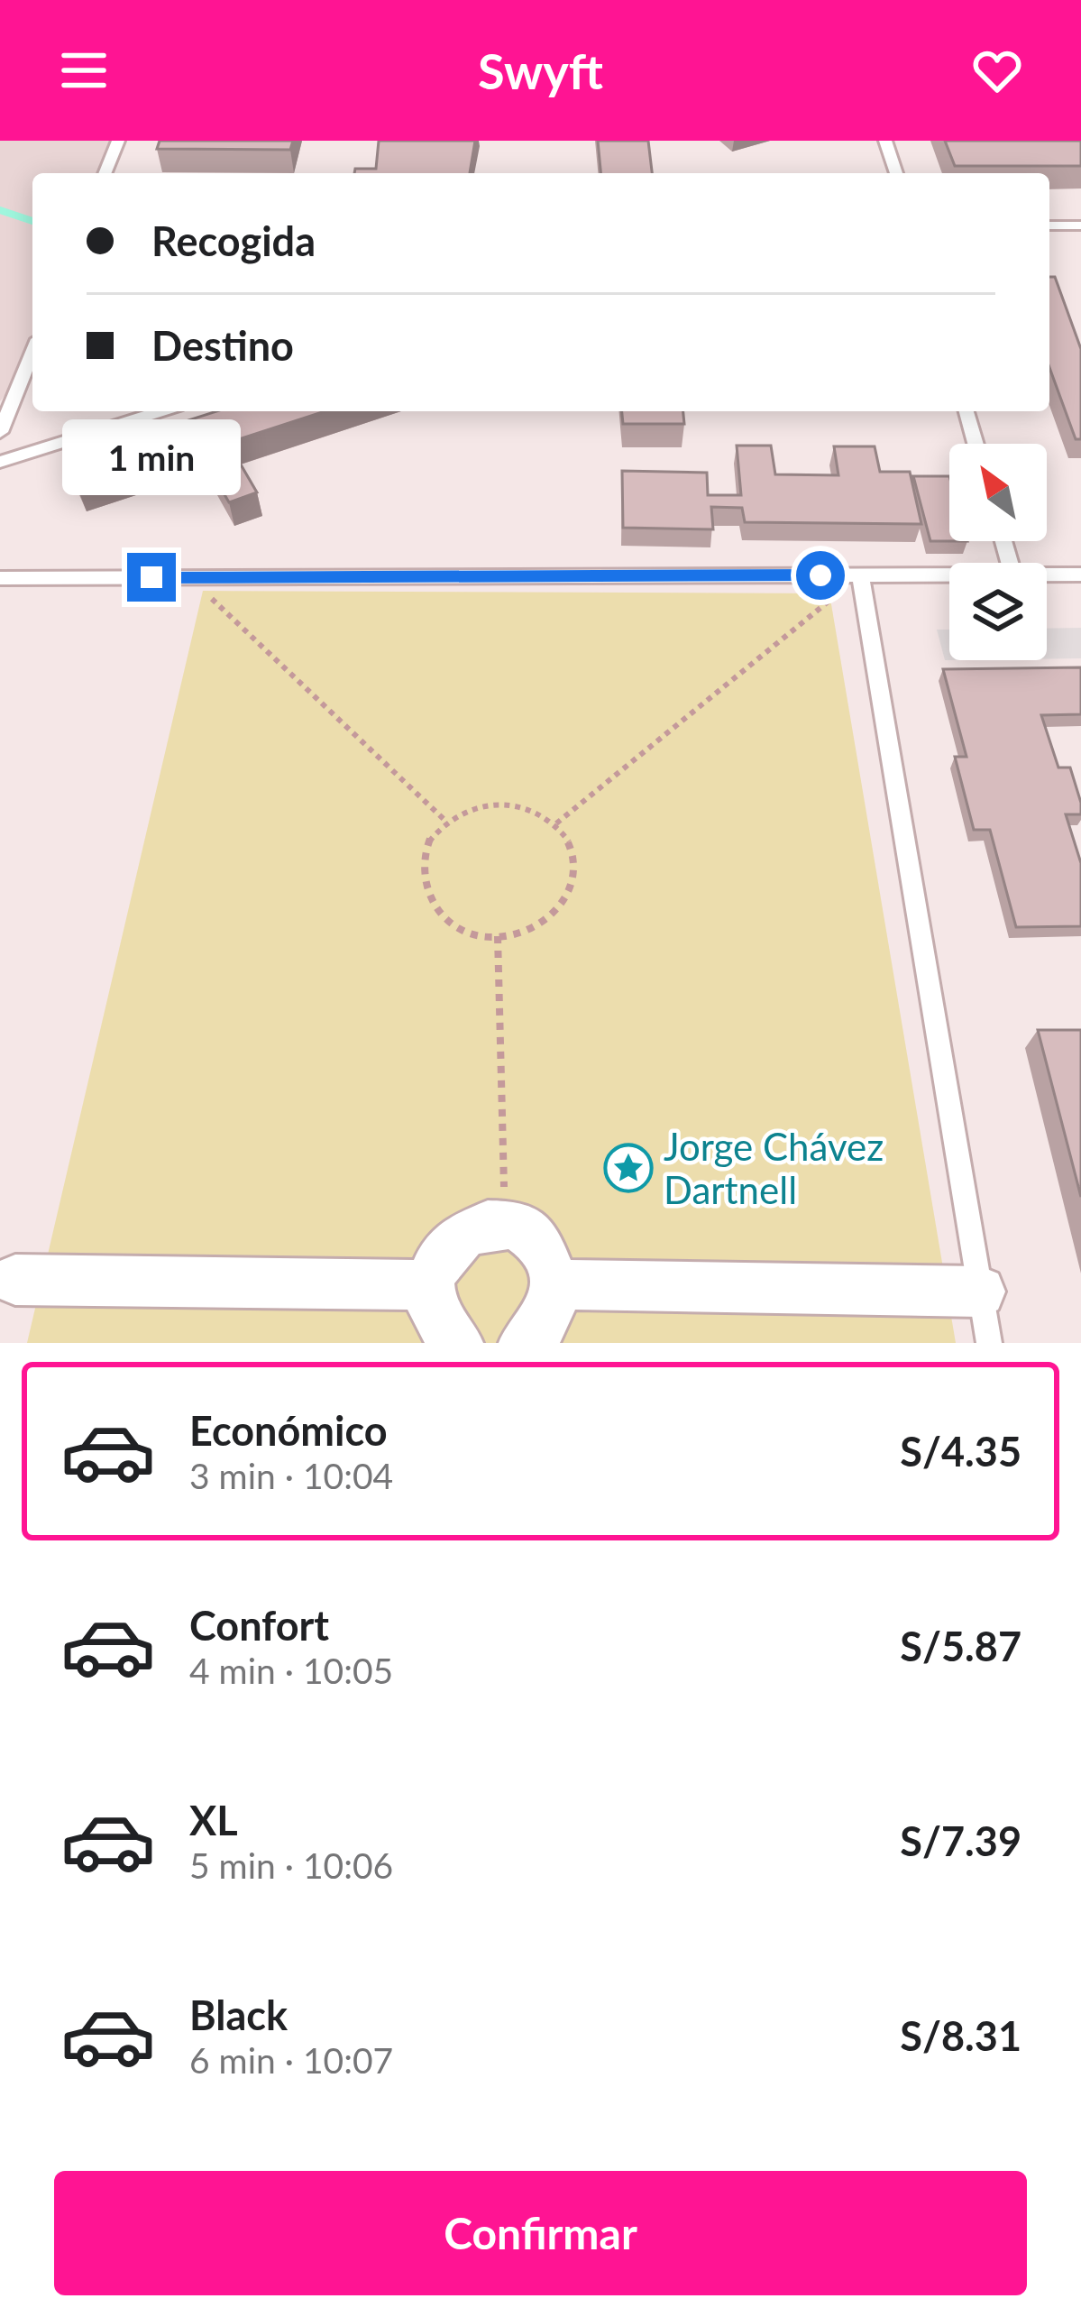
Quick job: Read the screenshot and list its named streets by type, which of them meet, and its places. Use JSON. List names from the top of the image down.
{
  "places": {
    "place": ["Jorge Chávez Dartnell"]
  },
  "north": "top left",
  "page": {
    "header": "Swyft",
    "banner": ["Recogida", "Destino"],
    "bubble": "1 min",
    "list": [
      {
        "name": "Económico",
        "note": "3 min · 10:04",
        "value": "S/4.35"
      },
      {
        "name": "Confort",
        "note": "4 min · 10:05",
        "value": "S/5.87"
      },
      {
        "name": "XL",
        "note": "5 min · 10:06",
        "value": "S/7.39"
      },
      {
        "name": "Black",
        "note": "6 min · 10:07",
        "value": "S/8.31"
      }
    ],
    "buttons": "Confirmar"
  }
}
